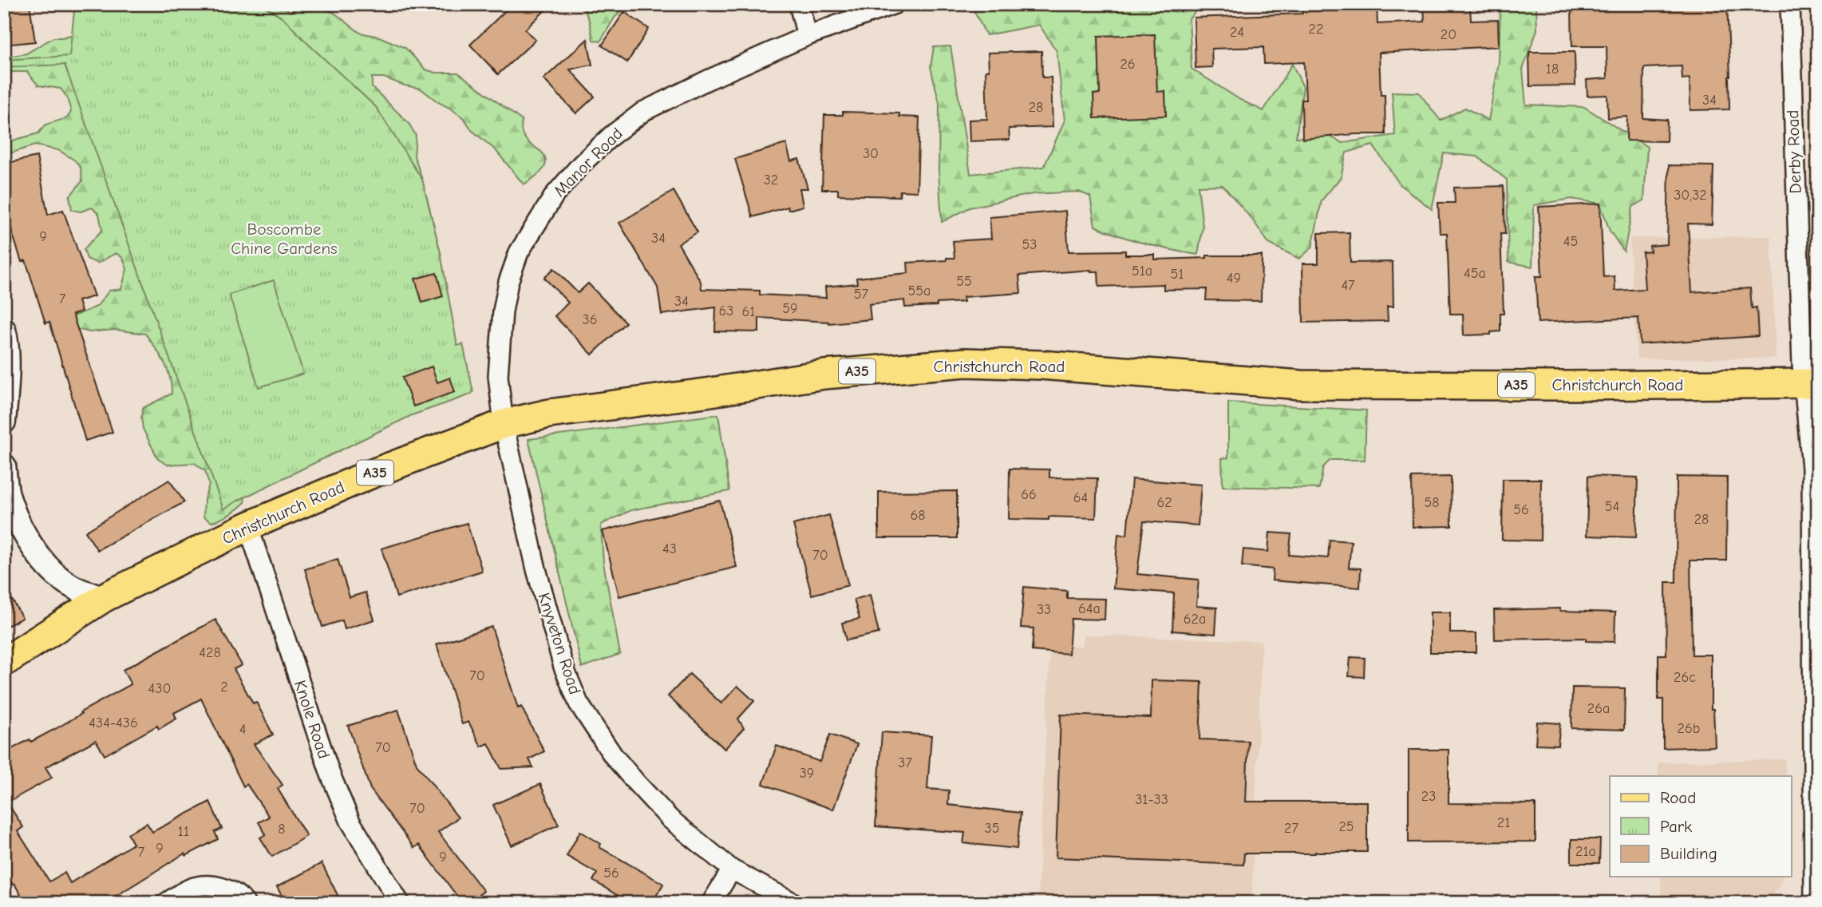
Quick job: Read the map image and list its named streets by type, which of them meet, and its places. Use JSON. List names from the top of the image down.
{
  "streets": {
    "main road": ["Christchurch Road", "A35"],
    "street": [
      "Derby Road",
      "Manor Road",
      "Knyveton Road",
      "Knole Road"
    ]
  },
  "crossings": [
    ["Derby Road", "Christchurch Road"],
    ["Manor Road", "Christchurch Road"],
    ["Manor Road", "Knyveton Road"],
    ["Christchurch Road", "Knyveton Road"],
    ["Christchurch Road", "Knole Road"]
  ],
  "parks": ["Boscombe Chine Gardens"],
  "house_numbers": [
    "22",
    "24",
    "20",
    "26",
    "18",
    "34",
    "28",
    "30",
    "32",
    "30,32",
    "9",
    "34",
    "45",
    "53",
    "51a",
    "45a",
    "51",
    "49",
    "55",
    "47",
    "55a",
    "57",
    "7",
    "34",
    "59",
    "63",
    "61",
    "36",
    "66",
    "64",
    "62",
    "58",
    "54",
    "56",
    "68",
    "28",
    "43",
    "70",
    "64a",
    "33",
    "62a",
    "428",
    "70",
    "26c",
    "2",
    "430",
    "26a",
    "434-436",
    "26b",
    "4",
    "70",
    "37",
    "39",
    "23",
    "31-33",
    "70",
    "21",
    "25",
    "35",
    "27",
    "8",
    "11",
    "9",
    "21a",
    "7",
    "9",
    "56"
  ],
  "legend": ["Road", "Park", "Building"]
}
